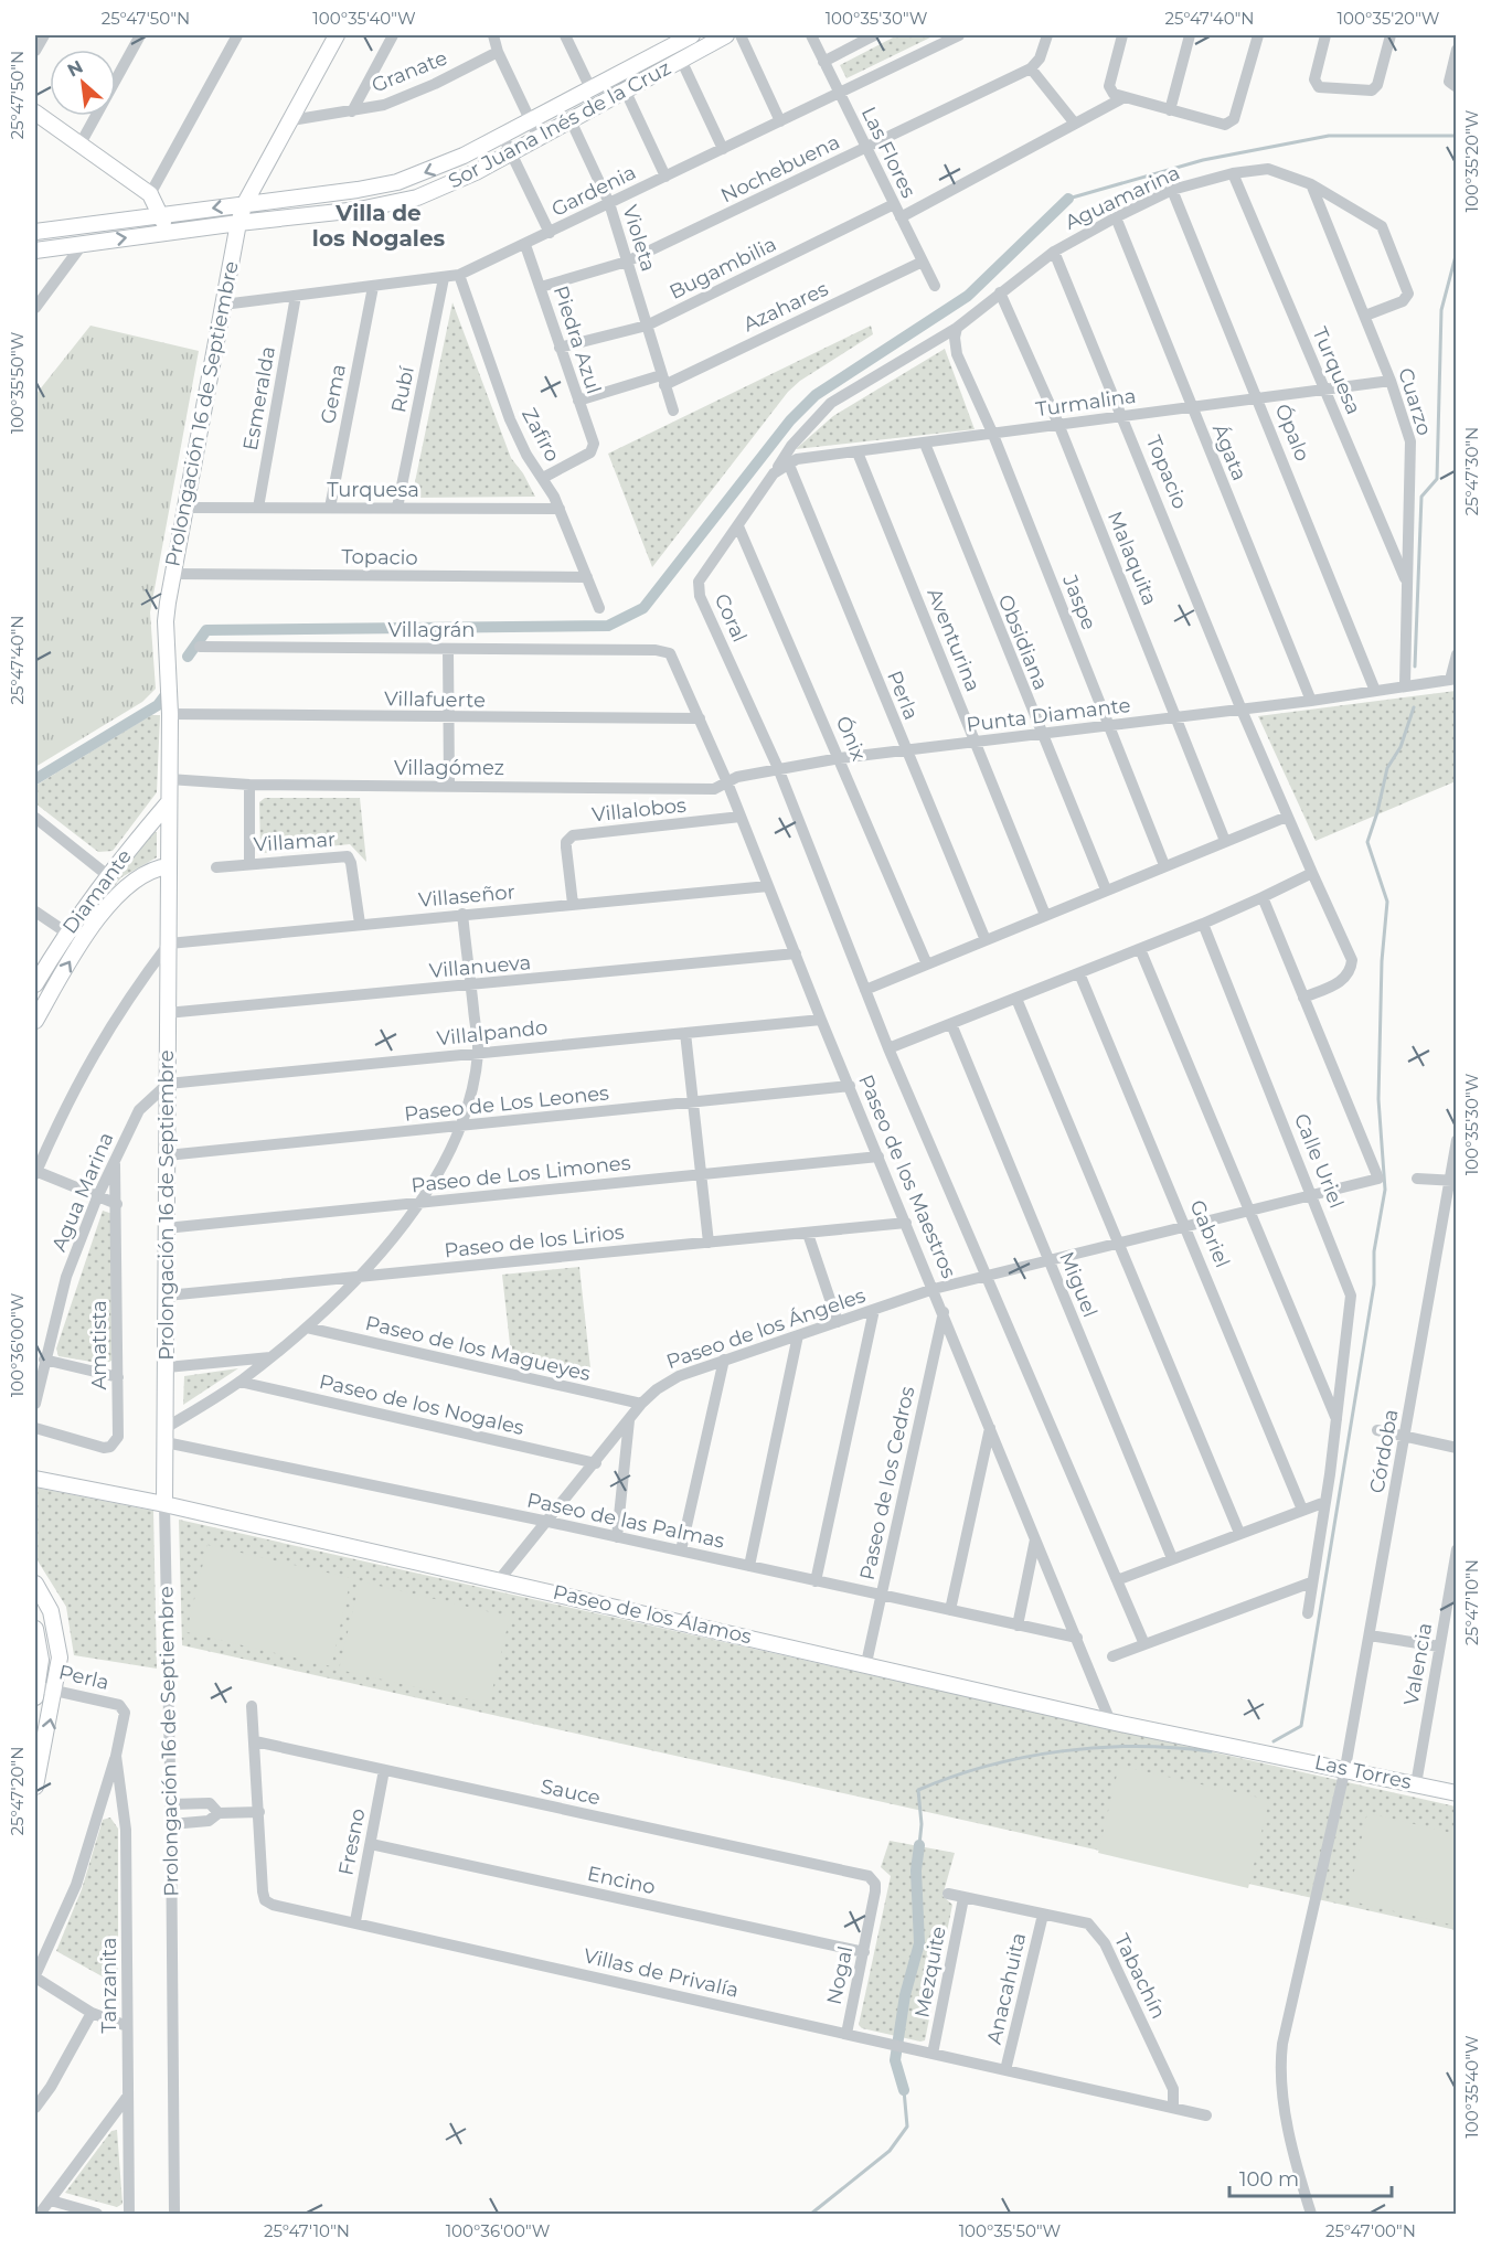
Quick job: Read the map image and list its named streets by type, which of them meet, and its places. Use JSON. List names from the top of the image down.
{
  "streets": {
    "street": [
      "Granate",
      "Sor Juana Inés de la Cruz",
      "Las Flores",
      "Nochebuena",
      "Gardenia",
      "Aguamarina",
      "Violeta",
      "Bugambilia",
      "Azahares",
      "Piedra Azul",
      "Turquesa",
      "Rubí",
      "Gema",
      "Esmeralda",
      "Cuarzo",
      "Turmalina",
      "Prolongación 16 de Septiembre",
      "Ópalo",
      "Zafiro",
      "Ágata",
      "Topacio",
      "Malaquita",
      "Jaspe",
      "Coral",
      "Villagrán",
      "Aventurina",
      "Obsidiana",
      "Perla",
      "Villafuerte",
      "Punta Diamante",
      "Ónix",
      "Villagómez",
      "Villalobos",
      "Villamar",
      "Diamante",
      "Villaseñor",
      "Villanueva",
      "Villalpando",
      "Paseo de Los Leones",
      "Calle Uriel",
      "Paseo de Los Limones",
      "Paseo de los Maestros",
      "Agua Marina",
      "Gabriel",
      "Paseo de los Lirios",
      "Miguel",
      "Paseo de los Ángeles",
      "Amatista",
      "Paseo de los Magueyes",
      "Paseo de los Nogales",
      "Córdoba",
      "Paseo de los Cedros",
      "Paseo de las Palmas",
      "Paseo de los Álamos",
      "Valencia",
      "Las Torres",
      "Sauce",
      "Fresno",
      "Encino",
      "Mezquite",
      "Villas de Privalía",
      "Nogal",
      "Tabachín",
      "Tanzanita",
      "Anacahuita"
    ]
  },
  "crossings": [
    ["Granate", "Prolongación 16 de Septiembre"],
    ["Sor Juana Inés de la Cruz", "Violeta"],
    ["Sor Juana Inés de la Cruz", "Prolongación 16 de Septiembre"],
    ["Las Flores", "Nochebuena"],
    ["Las Flores", "Gardenia"],
    ["Las Flores", "Bugambilia"],
    ["Las Flores", "Azahares"],
    ["Nochebuena", "Violeta"],
    ["Nochebuena", "Piedra Azul"],
    ["Gardenia", "Violeta"],
    ["Gardenia", "Piedra Azul"],
    ["Gardenia", "Rubí"],
    ["Gardenia", "Gema"],
    ["Gardenia", "Esmeralda"],
    ["Gardenia", "Prolongación 16 de Septiembre"],
    ["Gardenia", "Zafiro"],
    ["Aguamarina", "Turquesa"],
    ["Aguamarina", "Cuarzo"],
    ["Aguamarina", "Ópalo"],
    ["Aguamarina", "Ágata"],
    ["Aguamarina", "Topacio"],
    ["Aguamarina", "Malaquita"],
    ["Aguamarina", "Jaspe"],
    ["Aguamarina", "Coral"],
    ["Violeta", "Bugambilia"],
    ["Violeta", "Azahares"],
    ["Bugambilia", "Piedra Azul"],
    ["Azahares", "Piedra Azul"],
    ["Piedra Azul", "Zafiro"],
    ["Turquesa", "Rubí"],
    ["Turquesa", "Gema"],
    ["Turquesa", "Esmeralda"],
    ["Turquesa", "Cuarzo"],
    ["Turquesa", "Turmalina"],
    ["Turquesa", "Prolongación 16 de Septiembre"],
    ["Turquesa", "Zafiro"],
    ["Cuarzo", "Turmalina"],
    ["Cuarzo", "Punta Diamante"],
    ["Turmalina", "Ópalo"],
    ["Turmalina", "Ágata"],
    ["Turmalina", "Topacio"],
    ["Turmalina", "Malaquita"],
    ["Turmalina", "Jaspe"],
    ["Turmalina", "Coral"],
    ["Turmalina", "Aventurina"],
    ["Turmalina", "Obsidiana"],
    ["Turmalina", "Perla"],
    ["Prolongación 16 de Septiembre", "Topacio"],
    ["Prolongación 16 de Septiembre", "Villafuerte"],
    ["Prolongación 16 de Septiembre", "Villagómez"],
    ["Prolongación 16 de Septiembre", "Diamante"],
    ["Prolongación 16 de Septiembre", "Villaseñor"],
    ["Prolongación 16 de Septiembre", "Villanueva"],
    ["Prolongación 16 de Septiembre", "Villalpando"],
    ["Prolongación 16 de Septiembre", "Paseo de Los Leones"],
    ["Prolongación 16 de Septiembre", "Paseo de Los Limones"],
    ["Prolongación 16 de Septiembre", "Agua Marina"],
    ["Prolongación 16 de Septiembre", "Paseo de los Lirios"],
    ["Prolongación 16 de Septiembre", "Paseo de las Palmas"],
    ["Prolongación 16 de Septiembre", "Paseo de los Álamos"],
    ["Ópalo", "Punta Diamante"],
    ["Zafiro", "Topacio"],
    ["Ágata", "Punta Diamante"],
    ["Topacio", "Punta Diamante"],
    ["Topacio", "Paseo de los Ángeles"],
    ["Malaquita", "Punta Diamante"],
    ["Jaspe", "Punta Diamante"],
    ["Coral", "Perla"],
    ["Coral", "Punta Diamante"],
    ["Coral", "Ónix"],
    ["Villagrán", "Paseo de los Maestros"],
    ["Aventurina", "Punta Diamante"],
    ["Obsidiana", "Punta Diamante"],
    ["Perla", "Punta Diamante"],
    ["Perla", "Tanzanita"],
    ["Villafuerte", "Paseo de los Maestros"],
    ["Punta Diamante", "Ónix"],
    ["Punta Diamante", "Villagómez"],
    ["Punta Diamante", "Paseo de los Maestros"],
    ["Villagómez", "Paseo de los Maestros"],
    ["Villalobos", "Villaseñor"],
    ["Villalobos", "Paseo de los Maestros"],
    ["Villamar", "Villaseñor"],
    ["Villaseñor", "Paseo de los Maestros"],
    ["Villanueva", "Paseo de los Maestros"],
    ["Villalpando", "Paseo de los Maestros"],
    ["Villalpando", "Agua Marina"],
    ["Paseo de Los Leones", "Paseo de los Maestros"],
    ["Calle Uriel", "Paseo de los Ángeles"],
    ["Paseo de Los Limones", "Paseo de los Maestros"],
    ["Paseo de los Maestros", "Paseo de los Lirios"],
    ["Paseo de los Maestros", "Paseo de los Ángeles"],
    ["Paseo de los Maestros", "Paseo de los Cedros"],
    ["Paseo de los Maestros", "Paseo de las Palmas"],
    ["Paseo de los Maestros", "Paseo de los Álamos"],
    ["Agua Marina", "Amatista"],
    ["Gabriel", "Paseo de los Ángeles"],
    ["Miguel", "Paseo de los Ángeles"],
    ["Paseo de los Ángeles", "Paseo de los Magueyes"],
    ["Paseo de los Ángeles", "Paseo de los Nogales"],
    ["Paseo de los Ángeles", "Paseo de las Palmas"],
    ["Paseo de los Ángeles", "Paseo de los Álamos"],
    ["Córdoba", "Las Torres"],
    ["Paseo de los Cedros", "Paseo de las Palmas"],
    ["Paseo de los Cedros", "Paseo de los Álamos"],
    ["Paseo de los Álamos", "Las Torres"],
    ["Valencia", "Las Torres"],
    ["Sauce", "Fresno"],
    ["Sauce", "Villas de Privalía"],
    ["Sauce", "Nogal"],
    ["Fresno", "Encino"],
    ["Fresno", "Villas de Privalía"],
    ["Encino", "Nogal"],
    ["Mezquite", "Villas de Privalía"],
    ["Mezquite", "Tabachín"],
    ["Villas de Privalía", "Nogal"],
    ["Villas de Privalía", "Tabachín"],
    ["Villas de Privalía", "Anacahuita"],
    ["Tabachín", "Anacahuita"]
  ],
  "districts": ["Villa de los Nogales"],
  "scale_bar": "100 m",
  "north": "top left",
  "coordinates": [
    "25°47'50\"N",
    "100°35'40\"W",
    "100°35'30\"W",
    "25°47'40\"N",
    "100°35'20\"W",
    "100°35'50\"W",
    "25°47'30\"N",
    "100°36'00\"W",
    "25°47'10\"N",
    "25°47'20\"N",
    "25°47'00\"N"
  ]
}
